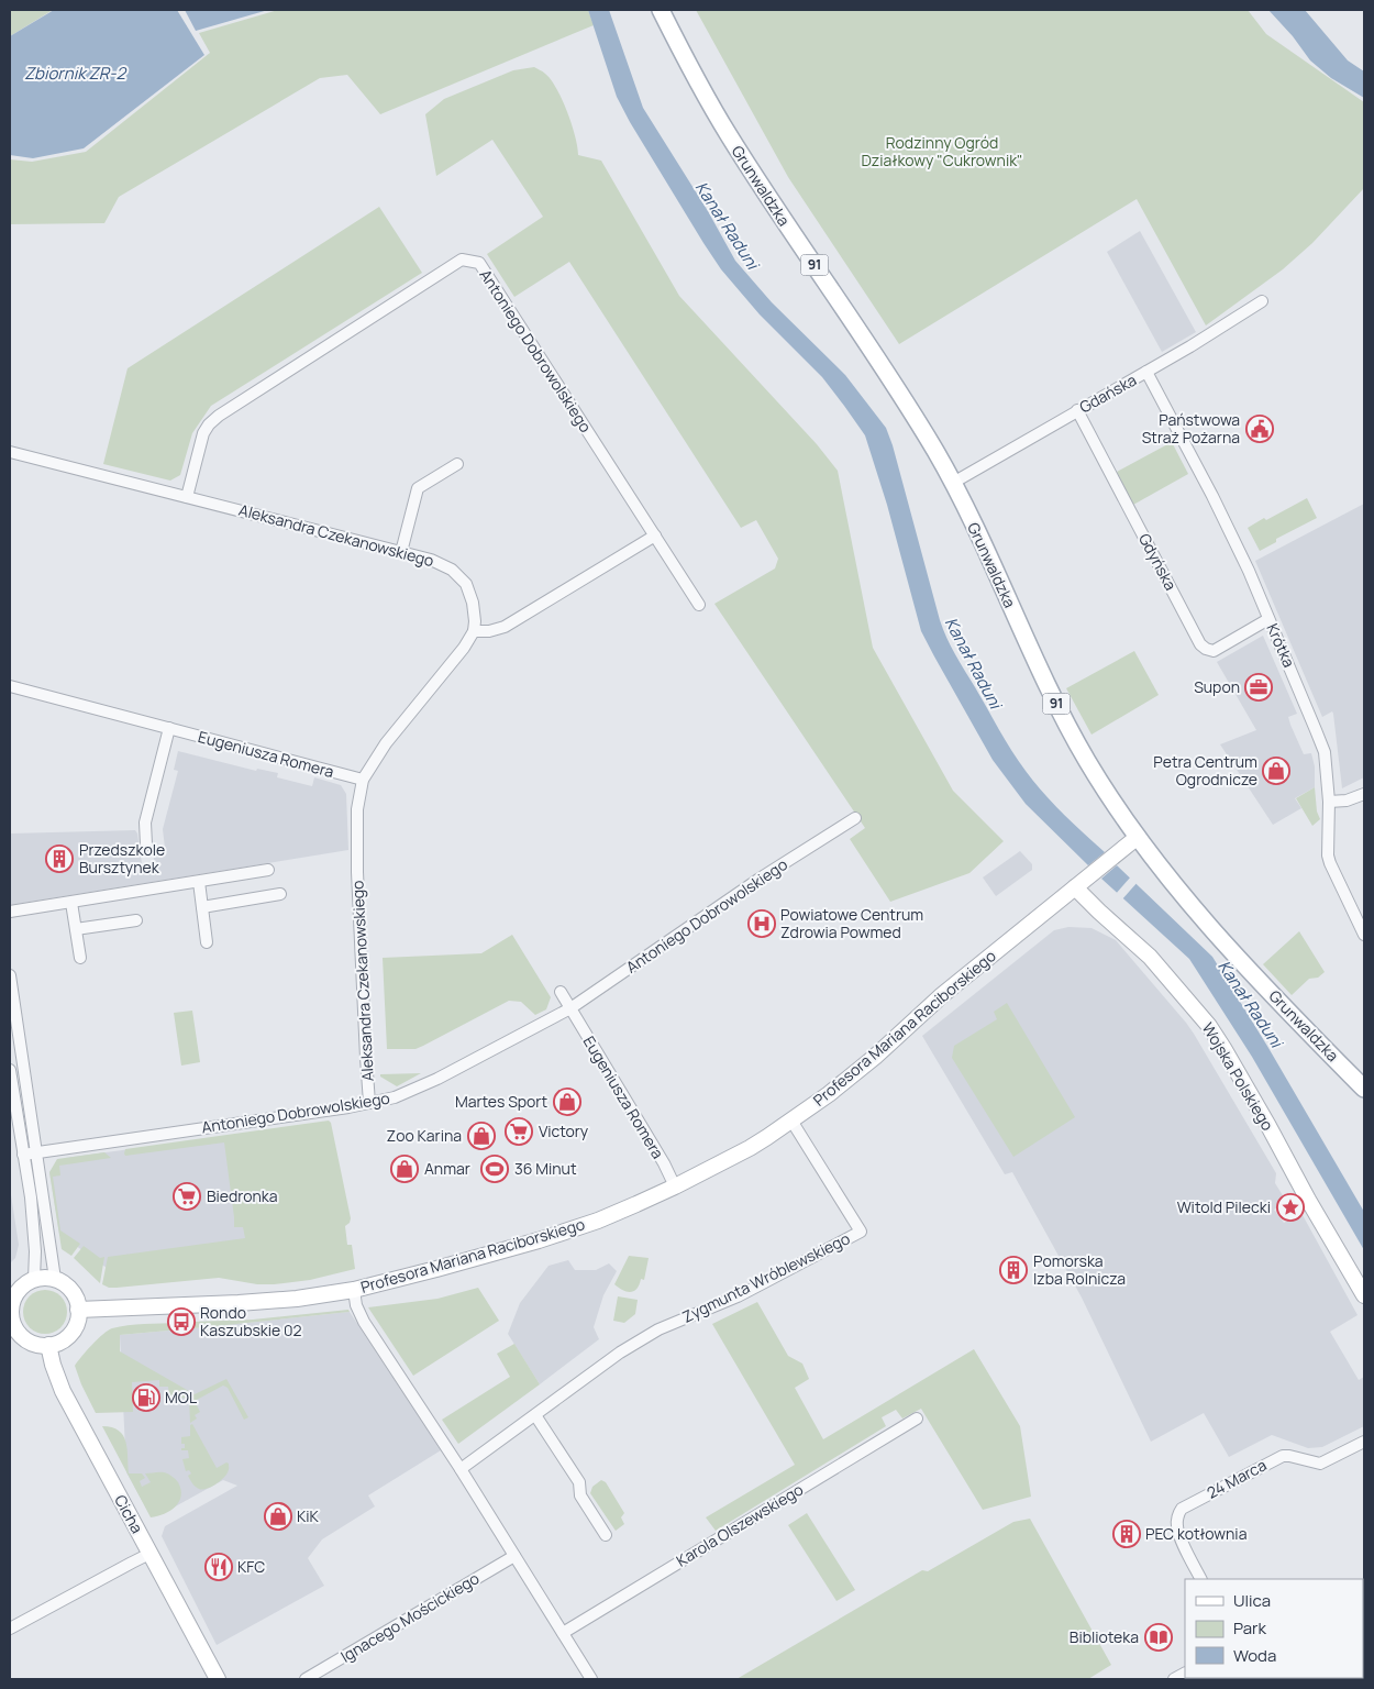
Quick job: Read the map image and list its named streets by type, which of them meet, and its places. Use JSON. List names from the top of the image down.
{
  "streets": {
    "main road": [
      "Grunwaldzka",
      "91",
      "Profesora Mariana Raciborskiego",
      "Wojska Polskiego",
      "Cicha"
    ],
    "street": [
      "Antoniego Dobrowolskiego",
      "Gdańska",
      "Aleksandra Czekanowskiego",
      "Gdyńska",
      "Krótka",
      "Eugeniusza Romera",
      "Zygmunta Wróblewskiego",
      "24 Marca",
      "Karola Olszewskiego",
      "Ignacego Mościckiego"
    ]
  },
  "crossings": [
    ["Grunwaldzka", "Gdańska"],
    ["Grunwaldzka", "Profesora Mariana Raciborskiego"],
    ["Antoniego Dobrowolskiego", "Aleksandra Czekanowskiego"],
    ["Antoniego Dobrowolskiego", "Eugeniusza Romera"],
    ["Gdańska", "Gdyńska"],
    ["Gdańska", "Krótka"],
    ["Aleksandra Czekanowskiego", "Eugeniusza Romera"],
    ["Gdyńska", "Krótka"],
    ["Eugeniusza Romera", "Profesora Mariana Raciborskiego"],
    ["Profesora Mariana Raciborskiego", "Wojska Polskiego"],
    ["Profesora Mariana Raciborskiego", "Zygmunta Wróblewskiego"],
    ["Profesora Mariana Raciborskiego", "Cicha"]
  ],
  "water": ["Zbiornik ZR-2", "Kanał Raduni"],
  "parks": ["Rodzinny Ogród Działkowy \"Cukrownik\""],
  "places": {
    "public building": ["Państwowa Straż Pożarna"],
    "office": ["Supon"],
    "shop": [
      "Petra Centrum Ogrodnicze",
      "Martes Sport",
      "Zoo Karina",
      "Anmar",
      "KiK"
    ],
    "building": ["Przedszkole Bursztynek", "Pomorska Izba Rolnicza", "PEC kotłownia"],
    "hospital": ["Powiatowe Centrum Zdrowia Powmed"],
    "supermarket": ["Victory", "Biedronka"],
    "sports": ["36 Minut"],
    "place": ["Witold Pilecki"],
    "bus stop": ["Rondo Kaszubskie 02"],
    "fuel station": ["MOL"],
    "restaurant": ["KFC"],
    "library": ["Biblioteka"]
  },
  "legend": ["Ulica", "Park", "Woda"]
}
